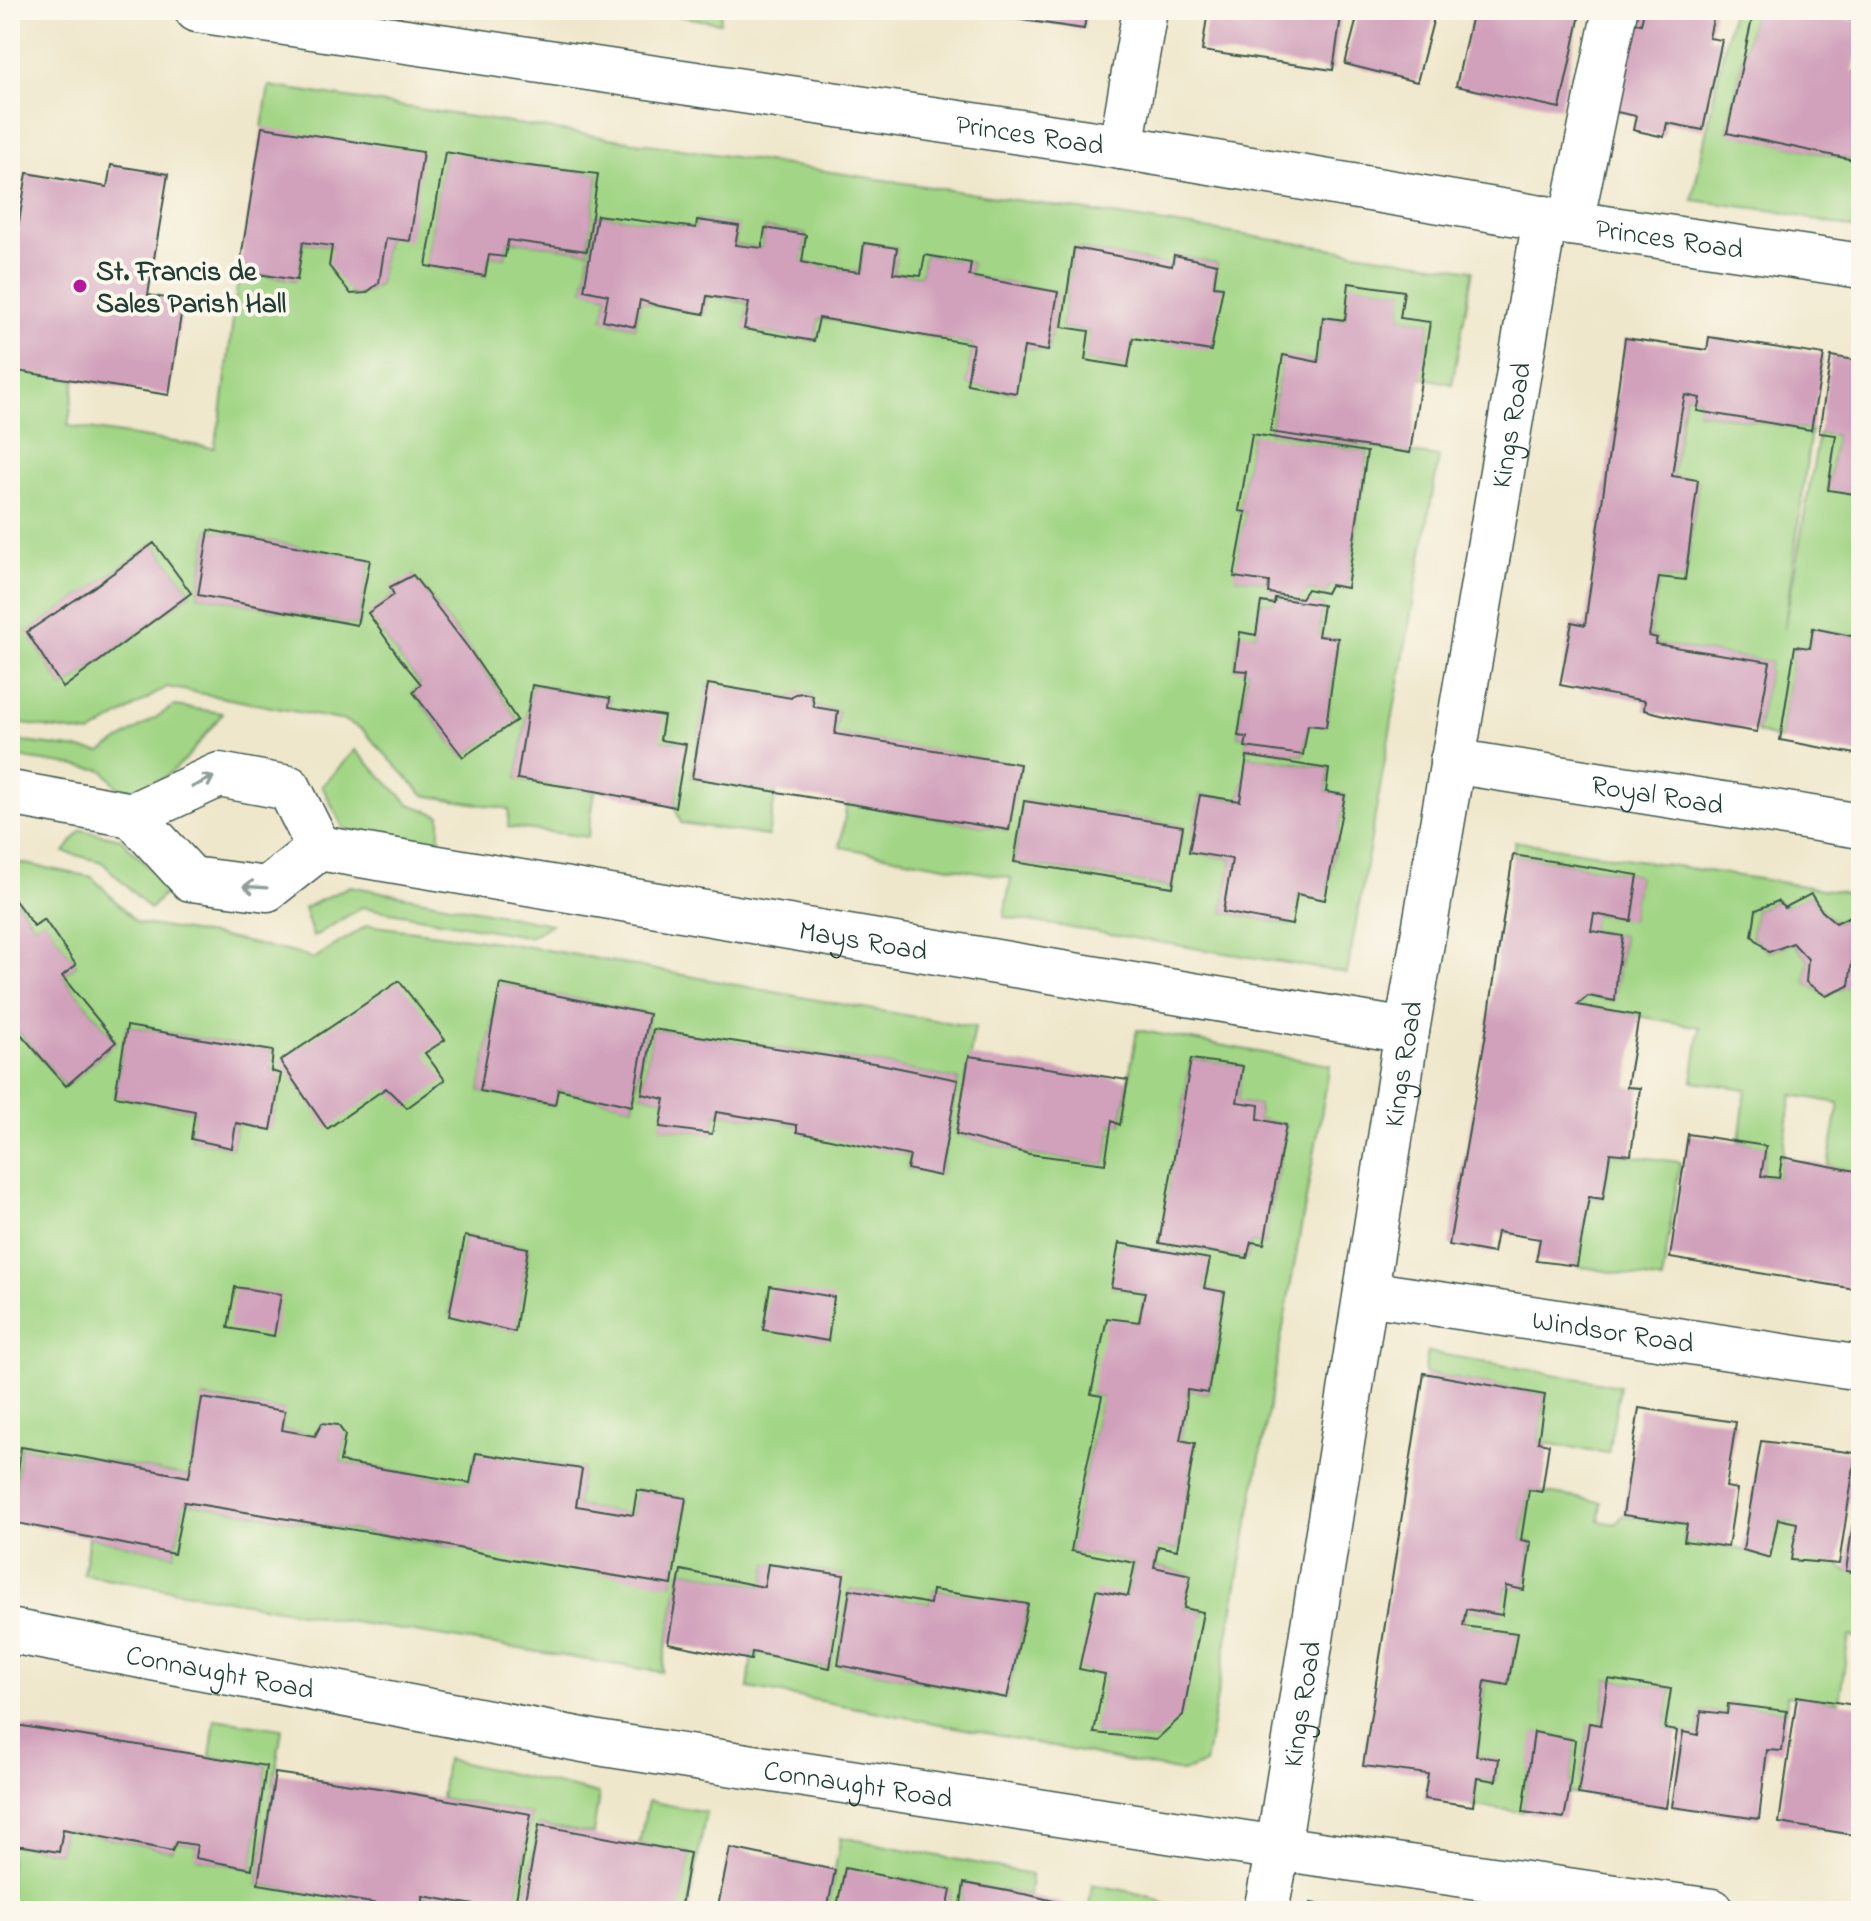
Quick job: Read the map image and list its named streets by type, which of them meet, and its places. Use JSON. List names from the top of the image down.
{
  "streets": {
    "street": [
      "Princes Road",
      "Kings Road",
      "Royal Road",
      "Mays Road",
      "Windsor Road",
      "Connaught Road"
    ]
  },
  "crossings": [
    ["Princes Road", "Kings Road"],
    ["Kings Road", "Royal Road"],
    ["Kings Road", "Mays Road"],
    ["Kings Road", "Windsor Road"],
    ["Kings Road", "Connaught Road"]
  ],
  "places": ["St. Francis de Sales Parish Hall"]
}
